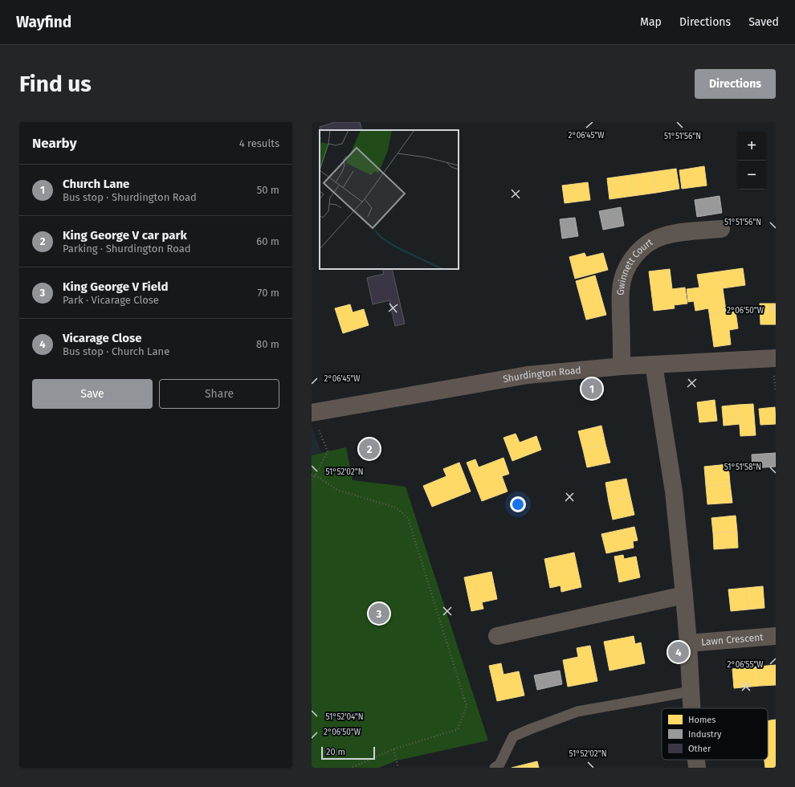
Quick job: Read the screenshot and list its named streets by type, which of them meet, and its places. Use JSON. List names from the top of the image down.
{
  "streets": {
    "main road": ["Shurdington Road"],
    "street": ["Gwinnett Court", "Lawn Crescent"]
  },
  "crossings": [
    ["Gwinnett Court", "Shurdington Road"]
  ],
  "legend": ["Homes", "Industry", "Other"],
  "scale_bar": "20 m",
  "page": {
    "header": "Wayfind",
    "nav": ["Map", "Directions", "Saved"],
    "buttons": [
      "Directions",
      ["Save", "Share"]
    ],
    "title": "Find us",
    "heading": ["Nearby", "4 results"],
    "map_buttons": ["+", "−"],
    "list": [
      {
        "mark": "1",
        "name": "Church Lane",
        "note": "Bus stop · Shurdington Road",
        "value": "50 m"
      },
      {
        "mark": "2",
        "name": "King George V car park",
        "note": "Parking · Shurdington Road",
        "value": "60 m"
      },
      {
        "mark": "3",
        "name": "King George V Field",
        "note": "Park · Vicarage Close",
        "value": "70 m"
      },
      {
        "mark": "4",
        "name": "Vicarage Close",
        "note": "Bus stop · Church Lane",
        "value": "80 m"
      }
    ],
    "pins": [
      "1",
      "2",
      "3",
      "4"
    ],
    "scale": "20 m"
  },
  "coordinates": [
    "2°06'45\"W",
    "51°51'56\"N",
    "2°06'50\"W",
    "51°51'58\"N",
    "51°52'02\"N",
    "2°06'55\"W",
    "51°52'04\"N"
  ]
}
